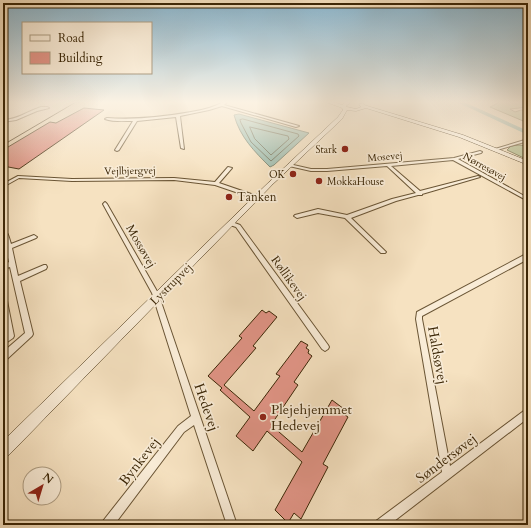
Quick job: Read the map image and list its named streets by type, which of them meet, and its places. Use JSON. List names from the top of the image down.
{
  "streets": {
    "street": [
      "Mosevej",
      "Nørresøvej",
      "Vejlbjergvej",
      "Mossøvej",
      "Røllikevej",
      "Lystrupvej",
      "Haldsøvej",
      "Hedevej",
      "Søndersøvej",
      "Bynkevej"
    ]
  },
  "crossings": [
    ["Mosevej", "Nørresøvej"],
    ["Mosevej", "Lystrupvej"],
    ["Vejlbjergvej", "Lystrupvej"],
    ["Mossøvej", "Lystrupvej"],
    ["Mossøvej", "Hedevej"],
    ["Røllikevej", "Lystrupvej"],
    ["Lystrupvej", "Hedevej"],
    ["Haldsøvej", "Søndersøvej"],
    ["Hedevej", "Bynkevej"]
  ],
  "places": [
    "Stark",
    "OK",
    "MokkaHouse",
    "Tanken",
    "Plejehjemmet Hedevej"
  ],
  "legend": ["Road", "Building"],
  "north": "top right"
}
